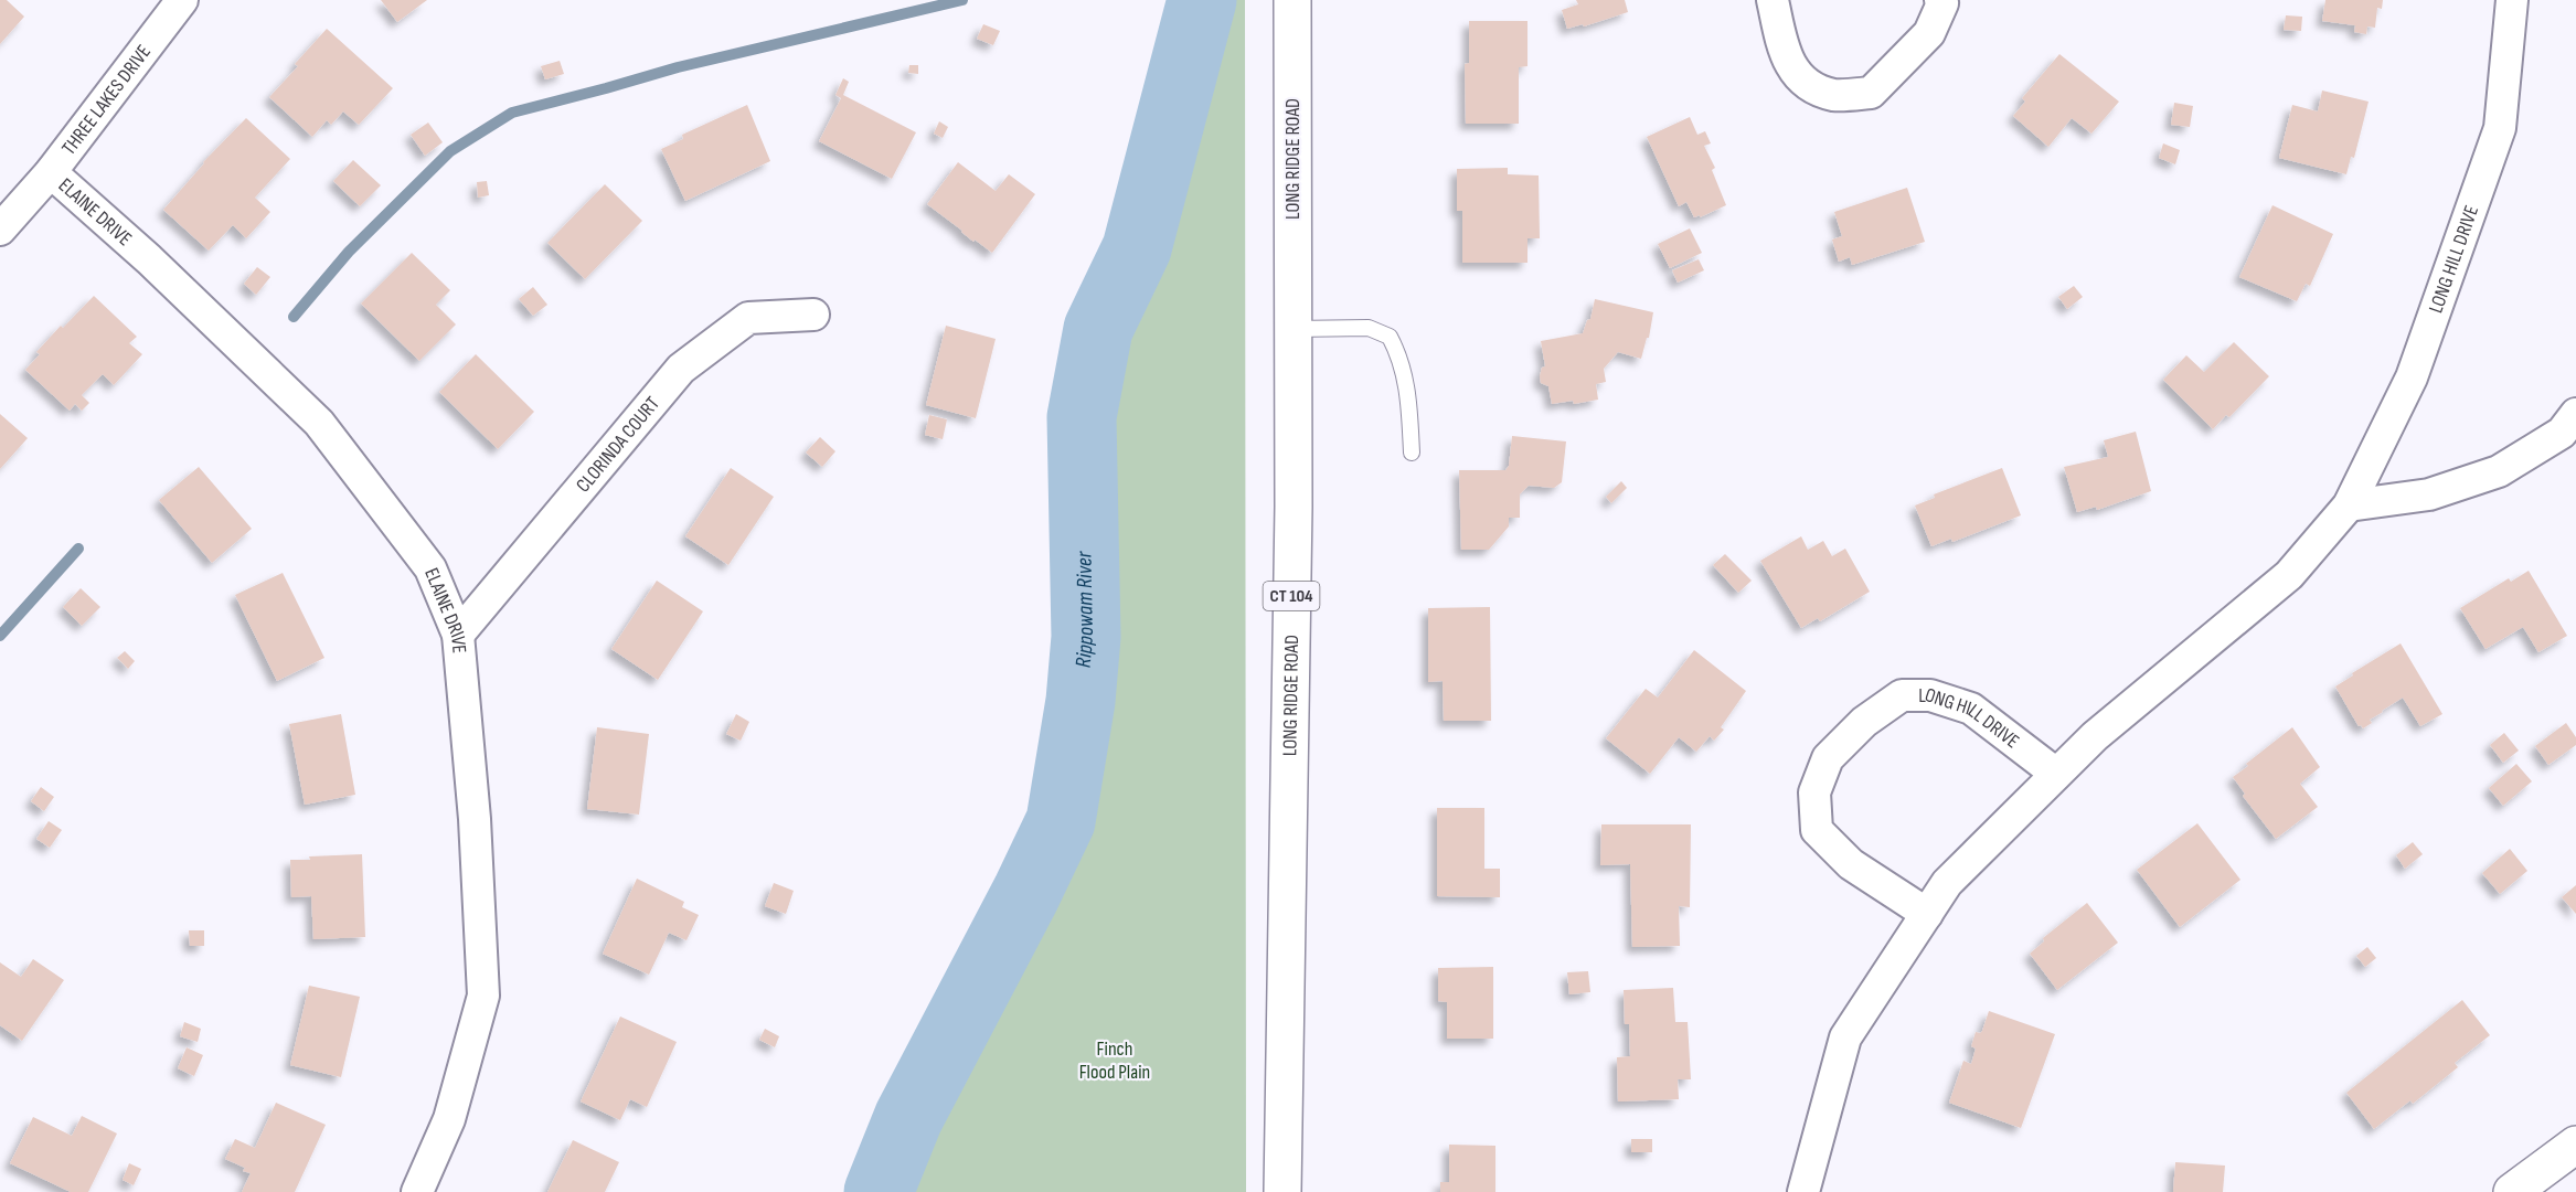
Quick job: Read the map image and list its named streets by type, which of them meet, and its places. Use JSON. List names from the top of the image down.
{
  "streets": {
    "main road": ["LONG RIDGE ROAD", "CT 104"],
    "street": [
      "THREE LAKES DRIVE",
      "ELAINE DRIVE",
      "LONG HILL DRIVE",
      "CLORINDA COURT"
    ]
  },
  "crossings": [
    ["THREE LAKES DRIVE", "ELAINE DRIVE"],
    ["ELAINE DRIVE", "CLORINDA COURT"]
  ],
  "water": ["Rippowam River"],
  "parks": ["Finch Flood Plain"]
}
